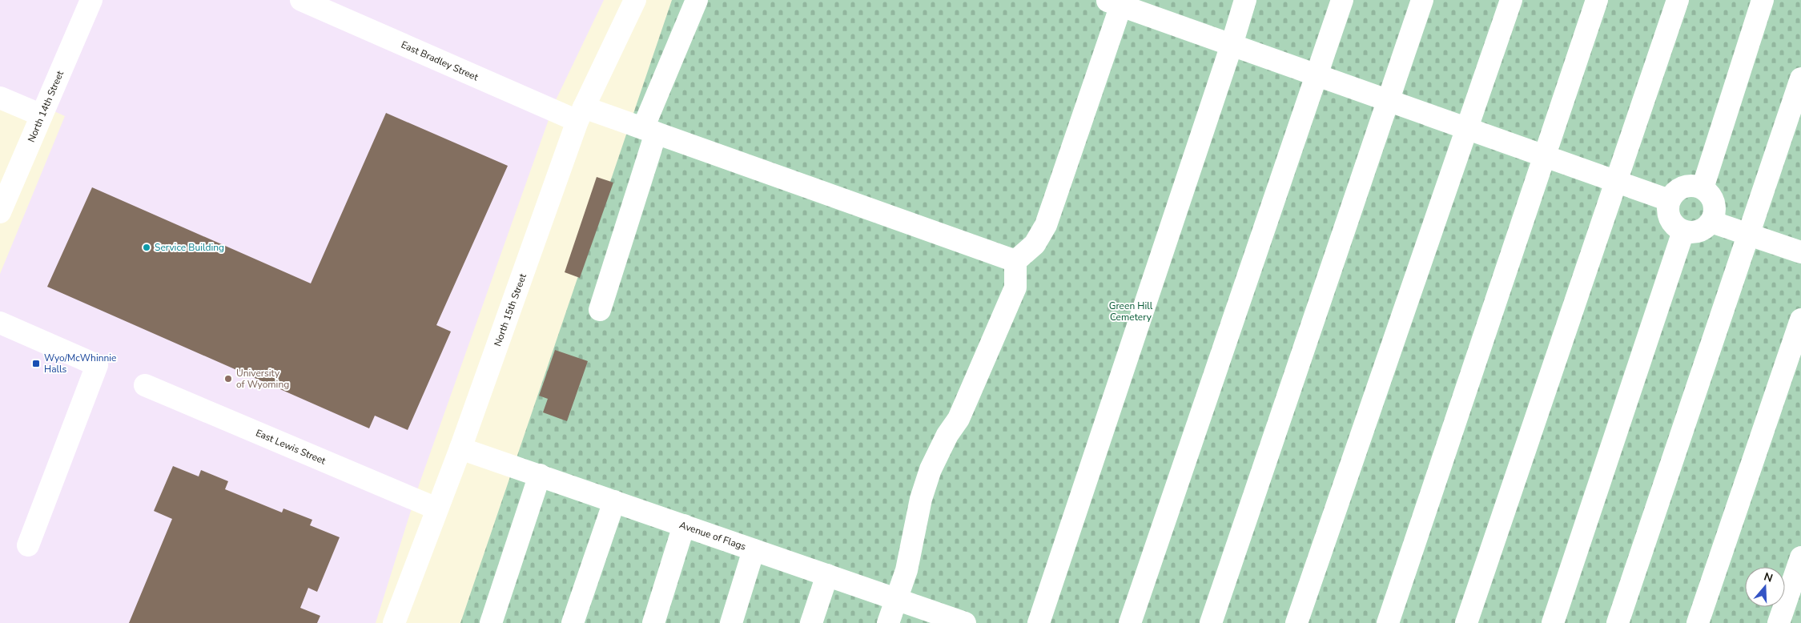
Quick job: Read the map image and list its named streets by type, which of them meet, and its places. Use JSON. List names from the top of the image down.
{
  "streets": {
    "street": [
      "East Bradley Street",
      "North 14th Street",
      "North 15th Street",
      "East Lewis Street",
      "Avenue of Flags"
    ]
  },
  "crossings": [
    ["East Bradley Street", "North 15th Street"],
    ["North 15th Street", "East Lewis Street"],
    ["North 15th Street", "Avenue of Flags"]
  ],
  "parks": ["Green Hill Cemetery"],
  "places": {
    "other": ["Service Building", "University of Wyoming"],
    "transit": ["Wyo/McWhinnie Halls"]
  },
  "north": "top"
}
